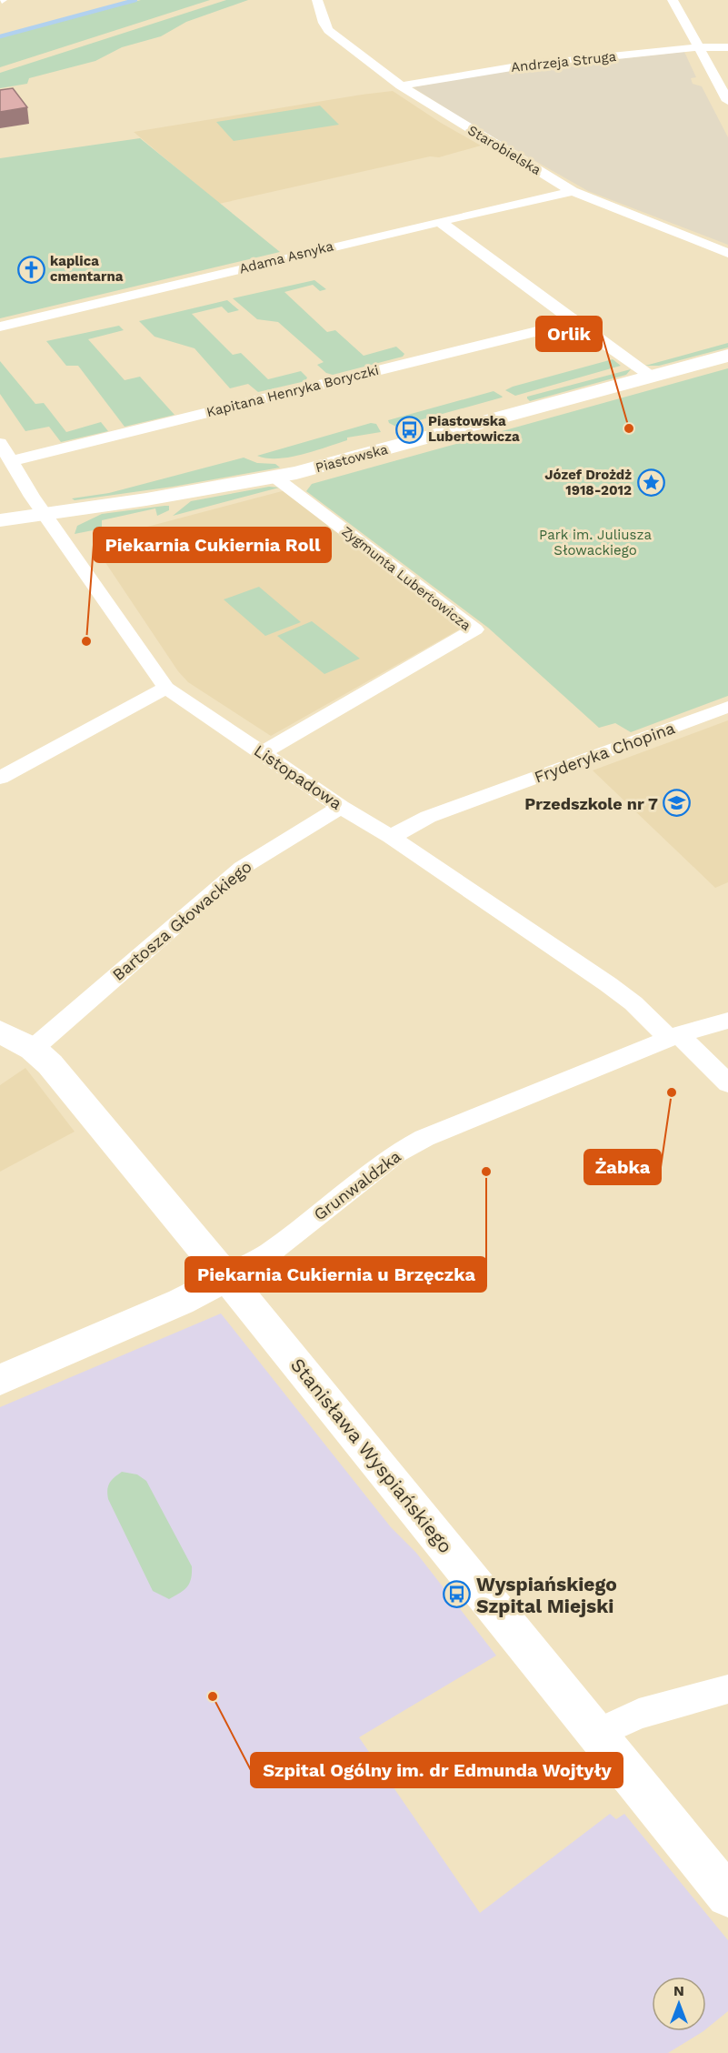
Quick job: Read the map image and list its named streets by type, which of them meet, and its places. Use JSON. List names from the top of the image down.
{
  "streets": {
    "street": [
      "Andrzeja Struga",
      "Starobielska",
      "Adama Asnyka",
      "Kapitana Henryka Boryczki",
      "Piastowska",
      "Zygmunta Lubertowicza",
      "Fryderyka Chopina",
      "Listopadowa",
      "Bartosza Głowackiego",
      "Grunwaldzka",
      "Stanisława Wyspiańskiego"
    ]
  },
  "crossings": [
    ["Andrzeja Struga", "Starobielska"],
    ["Starobielska", "Adama Asnyka"],
    ["Kapitana Henryka Boryczki", "Listopadowa"],
    ["Piastowska", "Zygmunta Lubertowicza"],
    ["Piastowska", "Listopadowa"],
    ["Zygmunta Lubertowicza", "Listopadowa"],
    ["Fryderyka Chopina", "Listopadowa"],
    ["Listopadowa", "Bartosza Głowackiego"],
    ["Listopadowa", "Grunwaldzka"],
    ["Bartosza Głowackiego", "Stanisława Wyspiańskiego"],
    ["Grunwaldzka", "Stanisława Wyspiańskiego"]
  ],
  "parks": ["Park im. Juliusza Słowackiego"],
  "places": {
    "church": ["kaplica cmentarna"],
    "other": [
      "Orlik",
      "Piekarnia Cukiernia Roll",
      "Żabka",
      "Piekarnia Cukiernia u Brzęczka",
      "Szpital Ogólny im. dr Edmunda Wojtyły"
    ],
    "bus stop": ["Piastowska Lubertowicza", "Wyspiańskiego Szpital Miejski"],
    "place": ["Józef Drożdż 1918-2012"],
    "school or university": ["Przedszkole nr 7"]
  },
  "north": "top"
}
